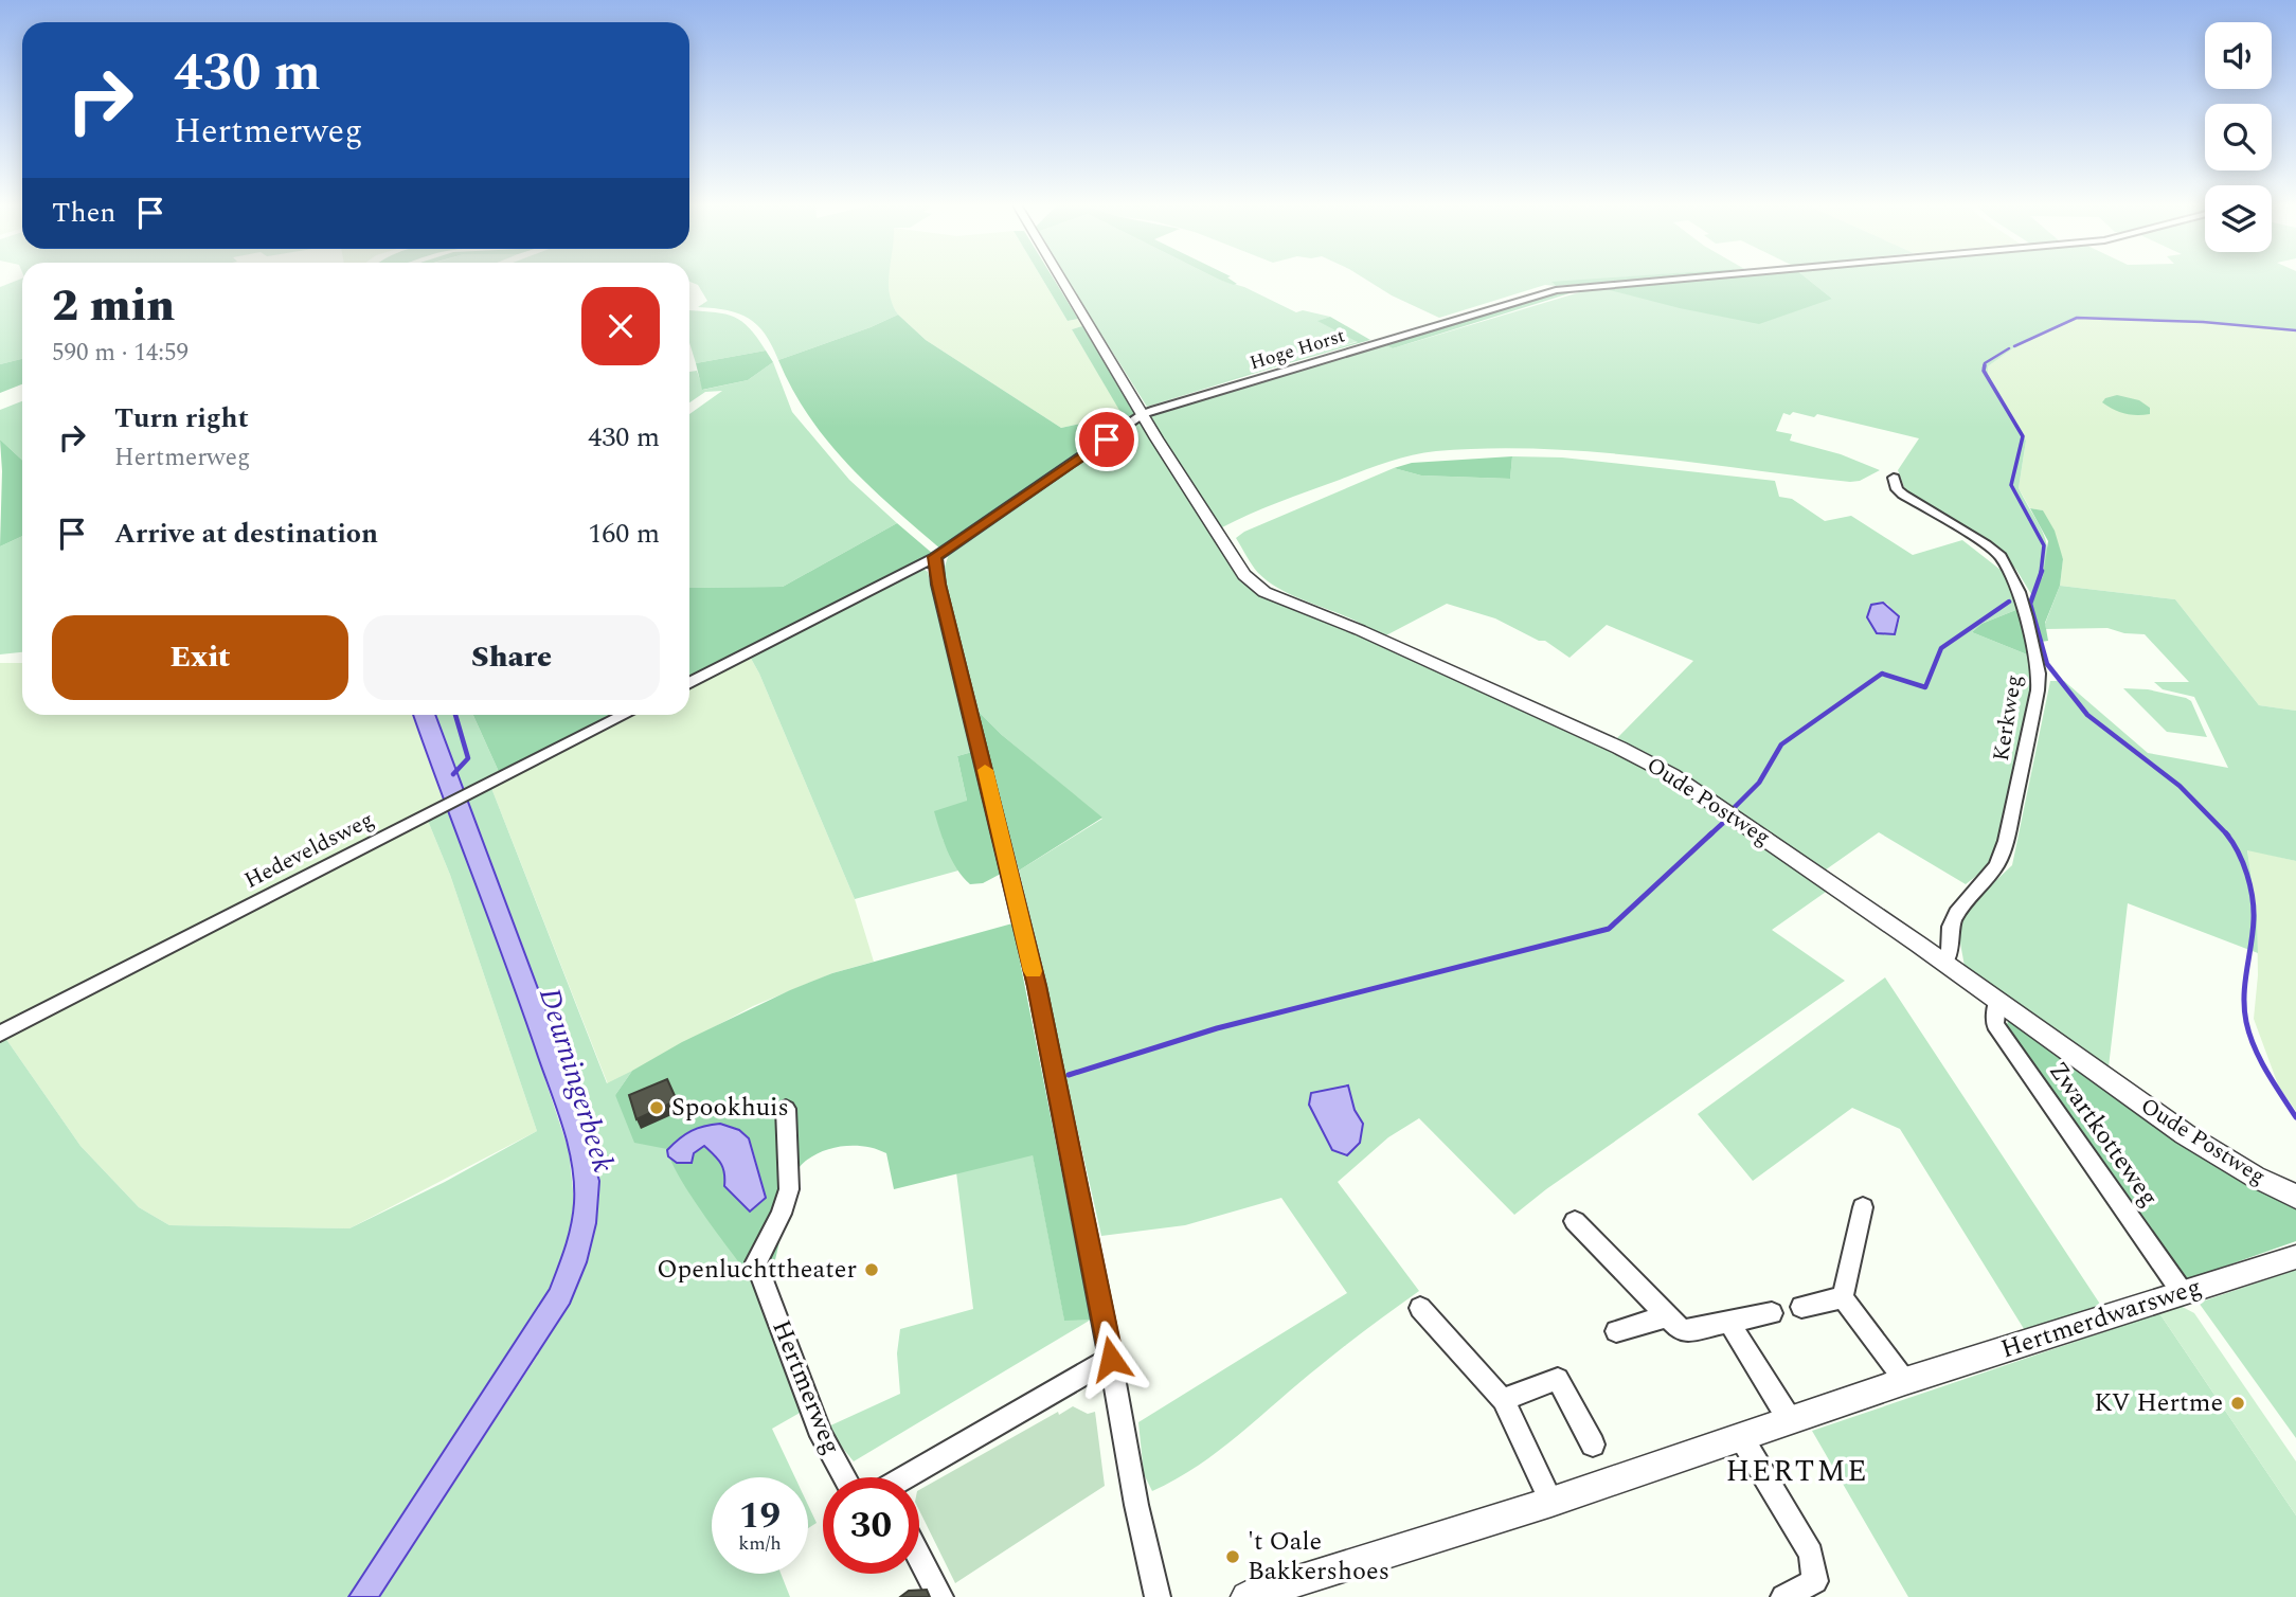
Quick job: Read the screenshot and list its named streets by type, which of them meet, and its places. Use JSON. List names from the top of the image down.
{
  "streets": {
    "street": [
      "Hoge Horst",
      "Kerkweg",
      "Oude Postweg",
      "Hedeveldsweg",
      "Zwartkotteweg",
      "Hertmerdwarsweg",
      "Hertmerweg"
    ]
  },
  "crossings": [
    ["Hoge Horst", "Oude Postweg"],
    ["Kerkweg", "Oude Postweg"],
    ["Oude Postweg", "Zwartkotteweg"],
    ["Zwartkotteweg", "Hertmerdwarsweg"]
  ],
  "districts": ["HERTME"],
  "water": ["Deurningerbeek"],
  "places": [
    "Spookhuis",
    "Openluchttheater",
    "KV Hertme",
    "'t Oale Bakkershoes"
  ],
  "page": {
    "turn": ["430 m", "Hertmerweg"],
    "then": "Then",
    "heading": ["2 min", "590 m · 14:59"],
    "list": [
      {
        "name": "Turn right",
        "note": "Hertmerweg",
        "value": "430 m"
      },
      {
        "name": "Arrive at destination",
        "value": "160 m"
      }
    ],
    "buttons": ["Exit", "Share"],
    "speed": "19 km/h",
    "limit": "30"
  }
}
